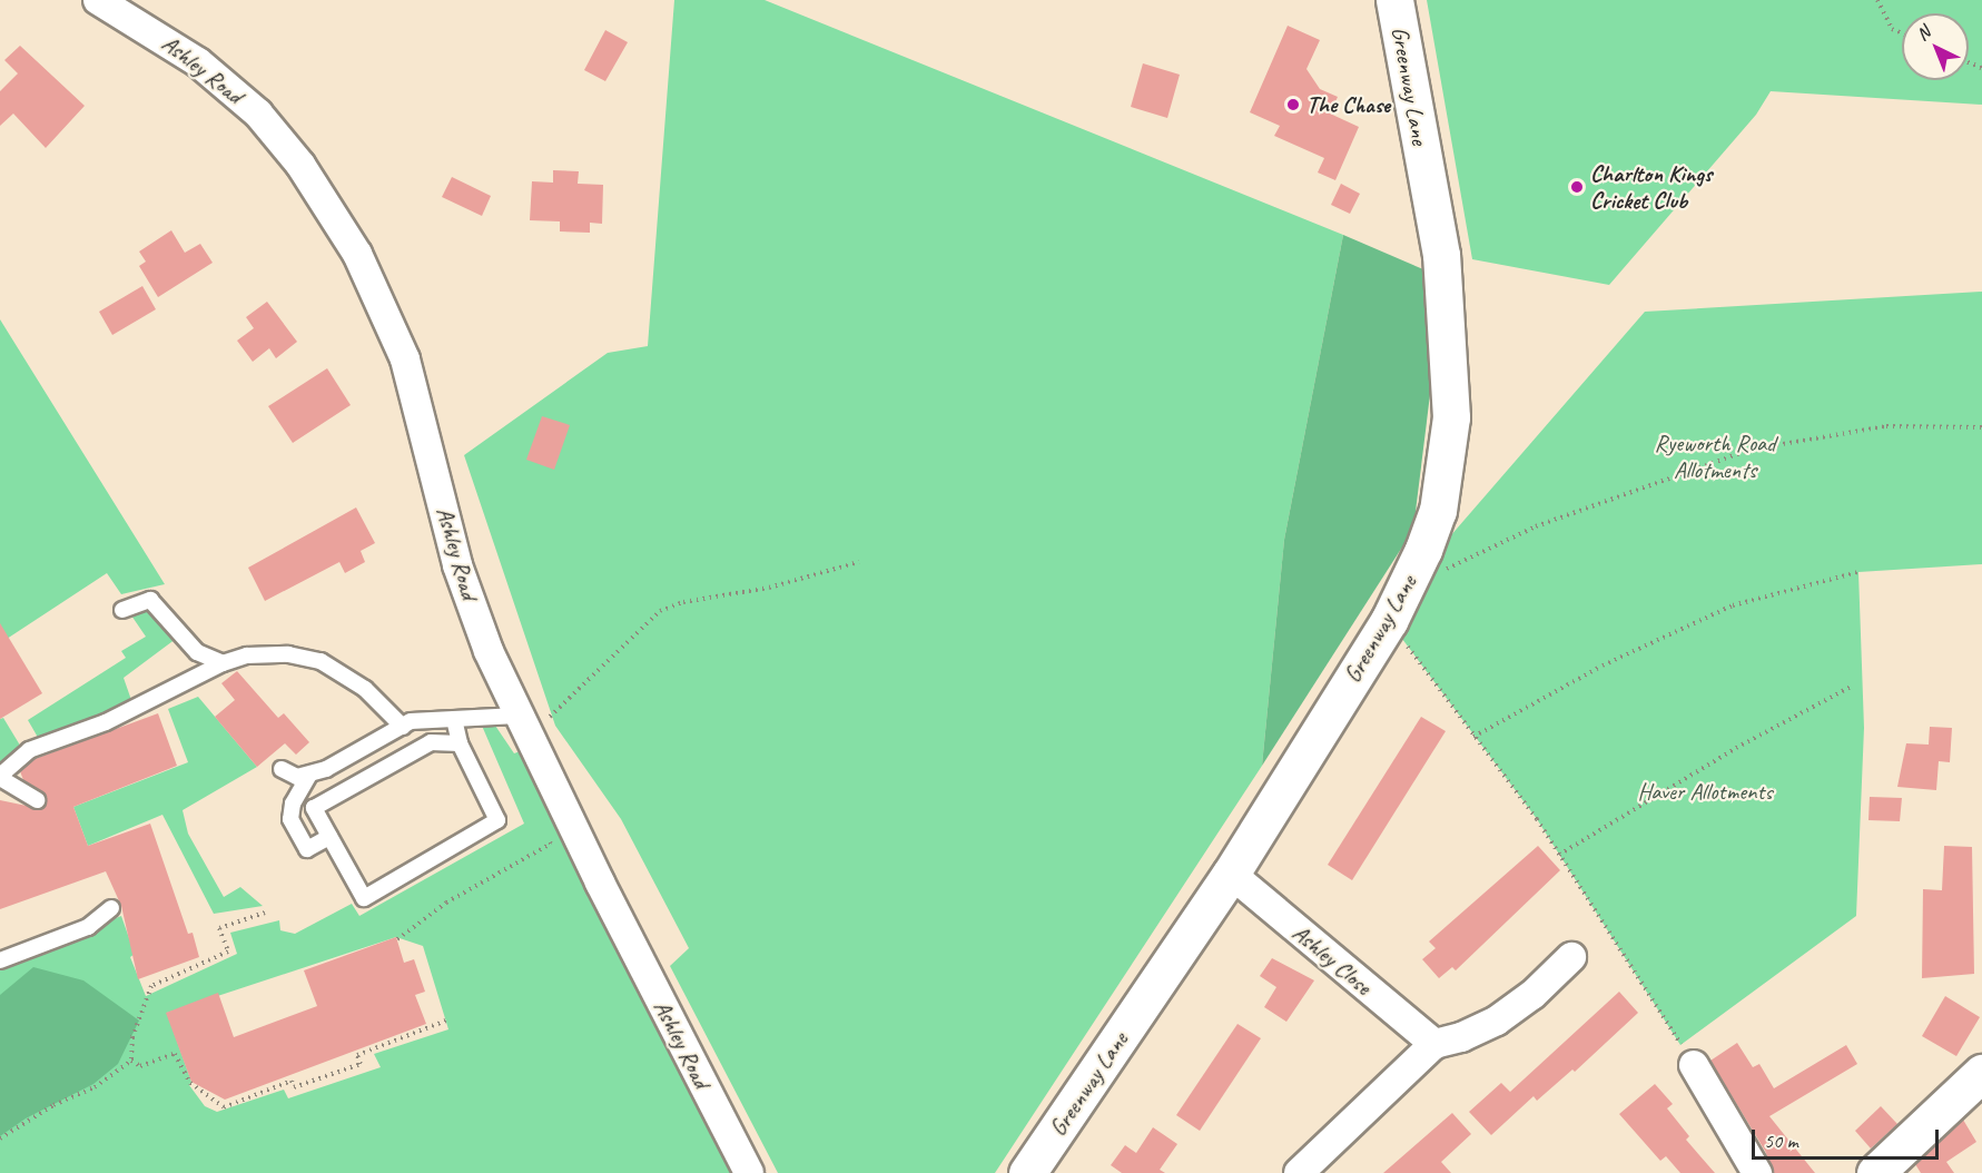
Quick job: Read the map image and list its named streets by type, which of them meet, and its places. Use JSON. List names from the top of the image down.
{
  "streets": {
    "street": ["Ashley Road", "Greenway Lane", "Ashley Close"]
  },
  "crossings": [
    ["Greenway Lane", "Ashley Close"]
  ],
  "parks": ["Ryeworth Road Allotments", "Haver Allotments"],
  "places": ["The Chase", "Charlton Kings Cricket Club"],
  "scale_bar": "50 m",
  "north": "top left"
}
